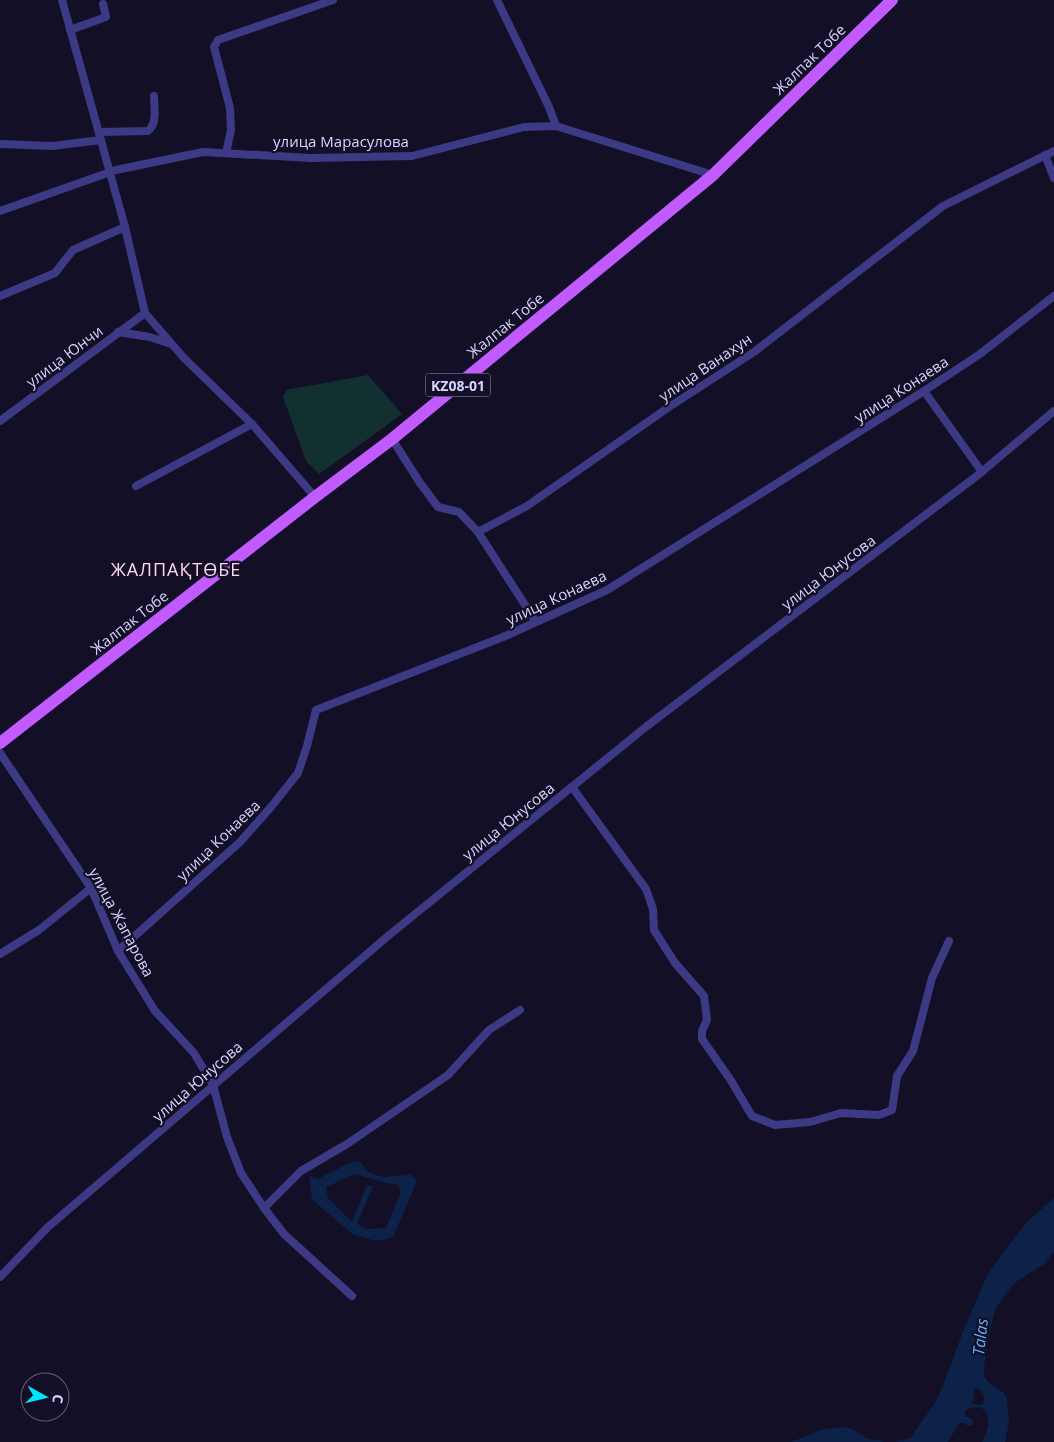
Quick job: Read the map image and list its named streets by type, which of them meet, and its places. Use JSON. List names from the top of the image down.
{
  "streets": {
    "main road": ["Жалпак Тобе", "KZ08-01"],
    "street": [
      "улица Марасулова",
      "улица Юнчи",
      "улица Ванахун",
      "улица Конаева",
      "улица Юнусова",
      "улица Жапарова"
    ]
  },
  "crossings": [
    ["Жалпак Тобе", "улица Марасулова"],
    ["улица Конаева", "улица Жапарова"],
    ["улица Юнусова", "улица Жапарова"]
  ],
  "districts": ["ЖАЛПАҚТӨБЕ"],
  "water": ["Talas"],
  "north": "right"
}
